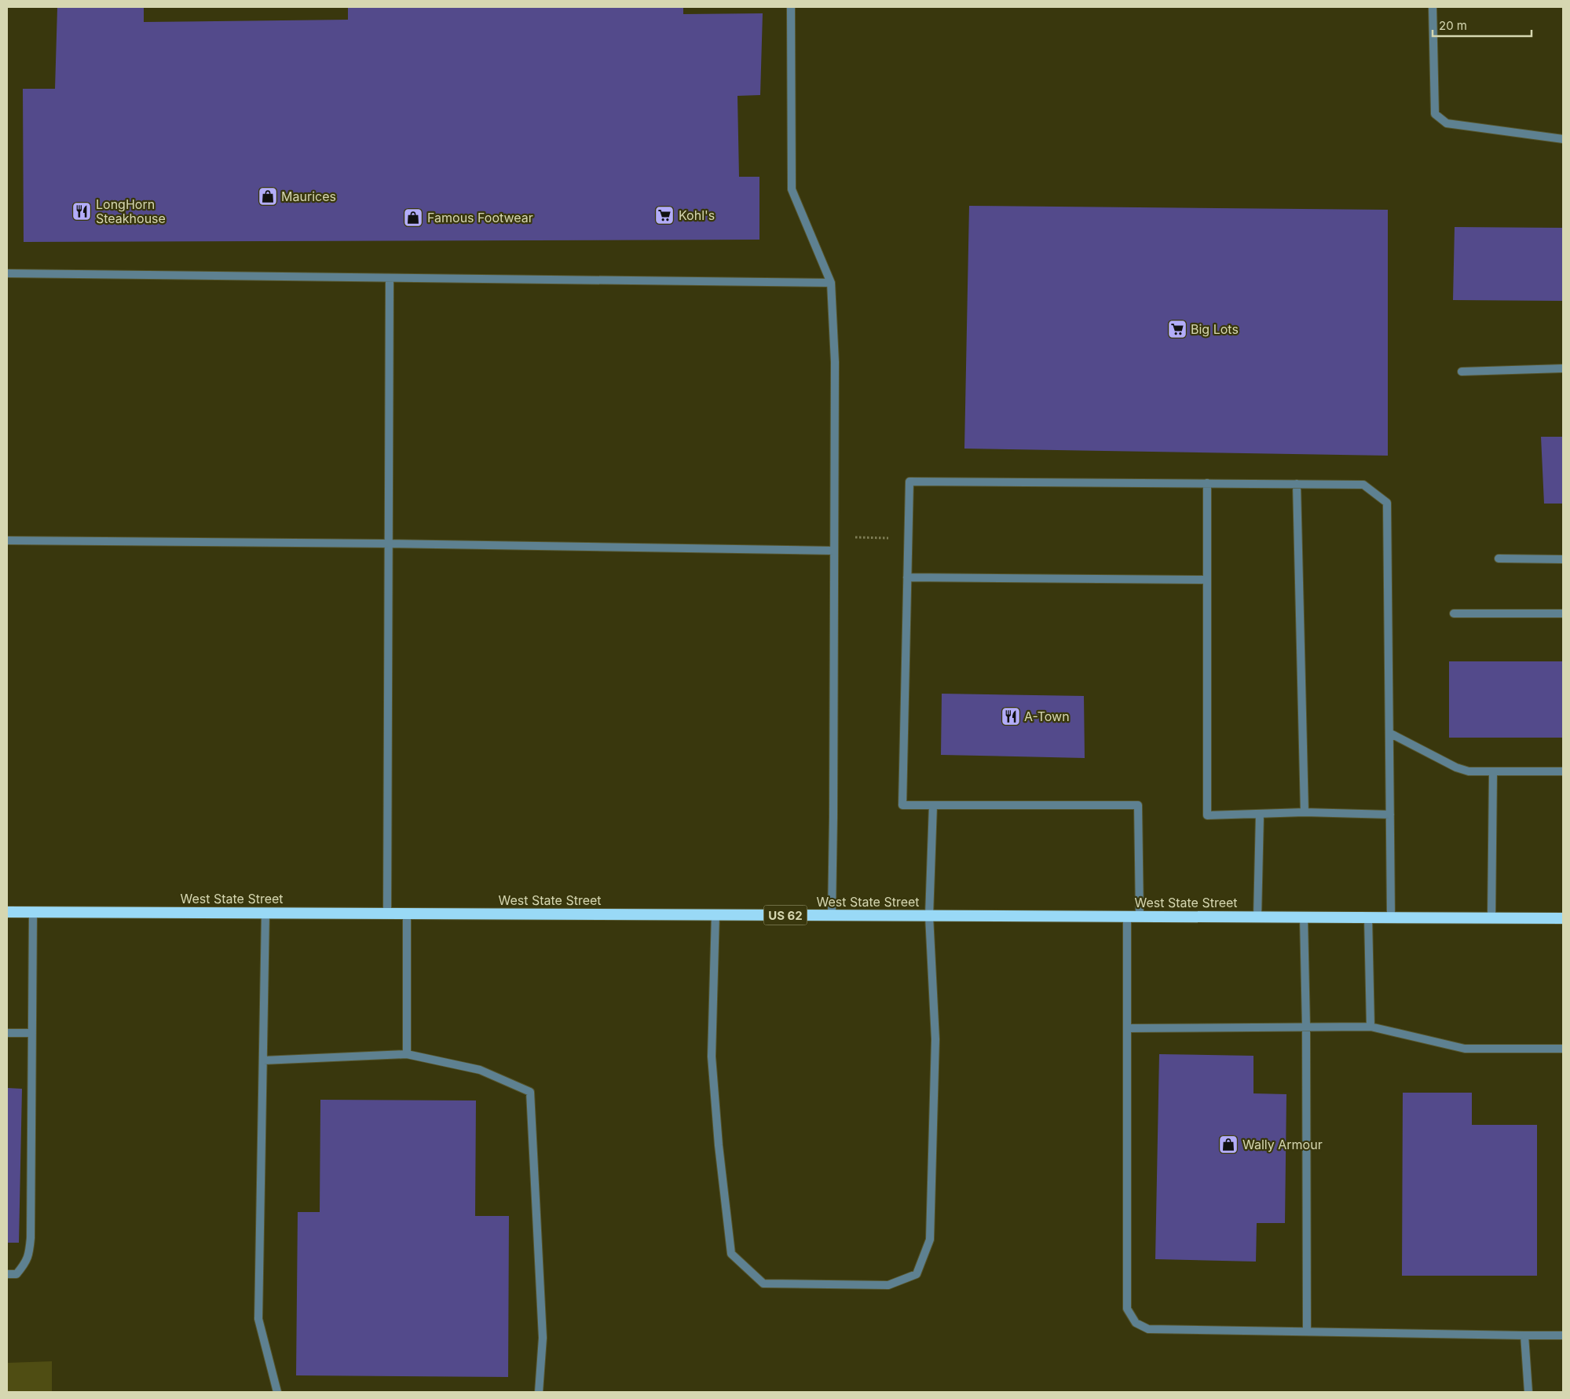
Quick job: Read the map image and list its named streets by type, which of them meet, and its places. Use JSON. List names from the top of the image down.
{
  "streets": {
    "highway": ["West State Street", "US 62"]
  },
  "places": {
    "shop": ["Maurices", "Famous Footwear", "Wally Armour"],
    "restaurant": ["LongHorn Steakhouse", "A-Town"],
    "supermarket": ["Kohl's", "Big Lots"]
  },
  "scale_bar": "20 m"
}
